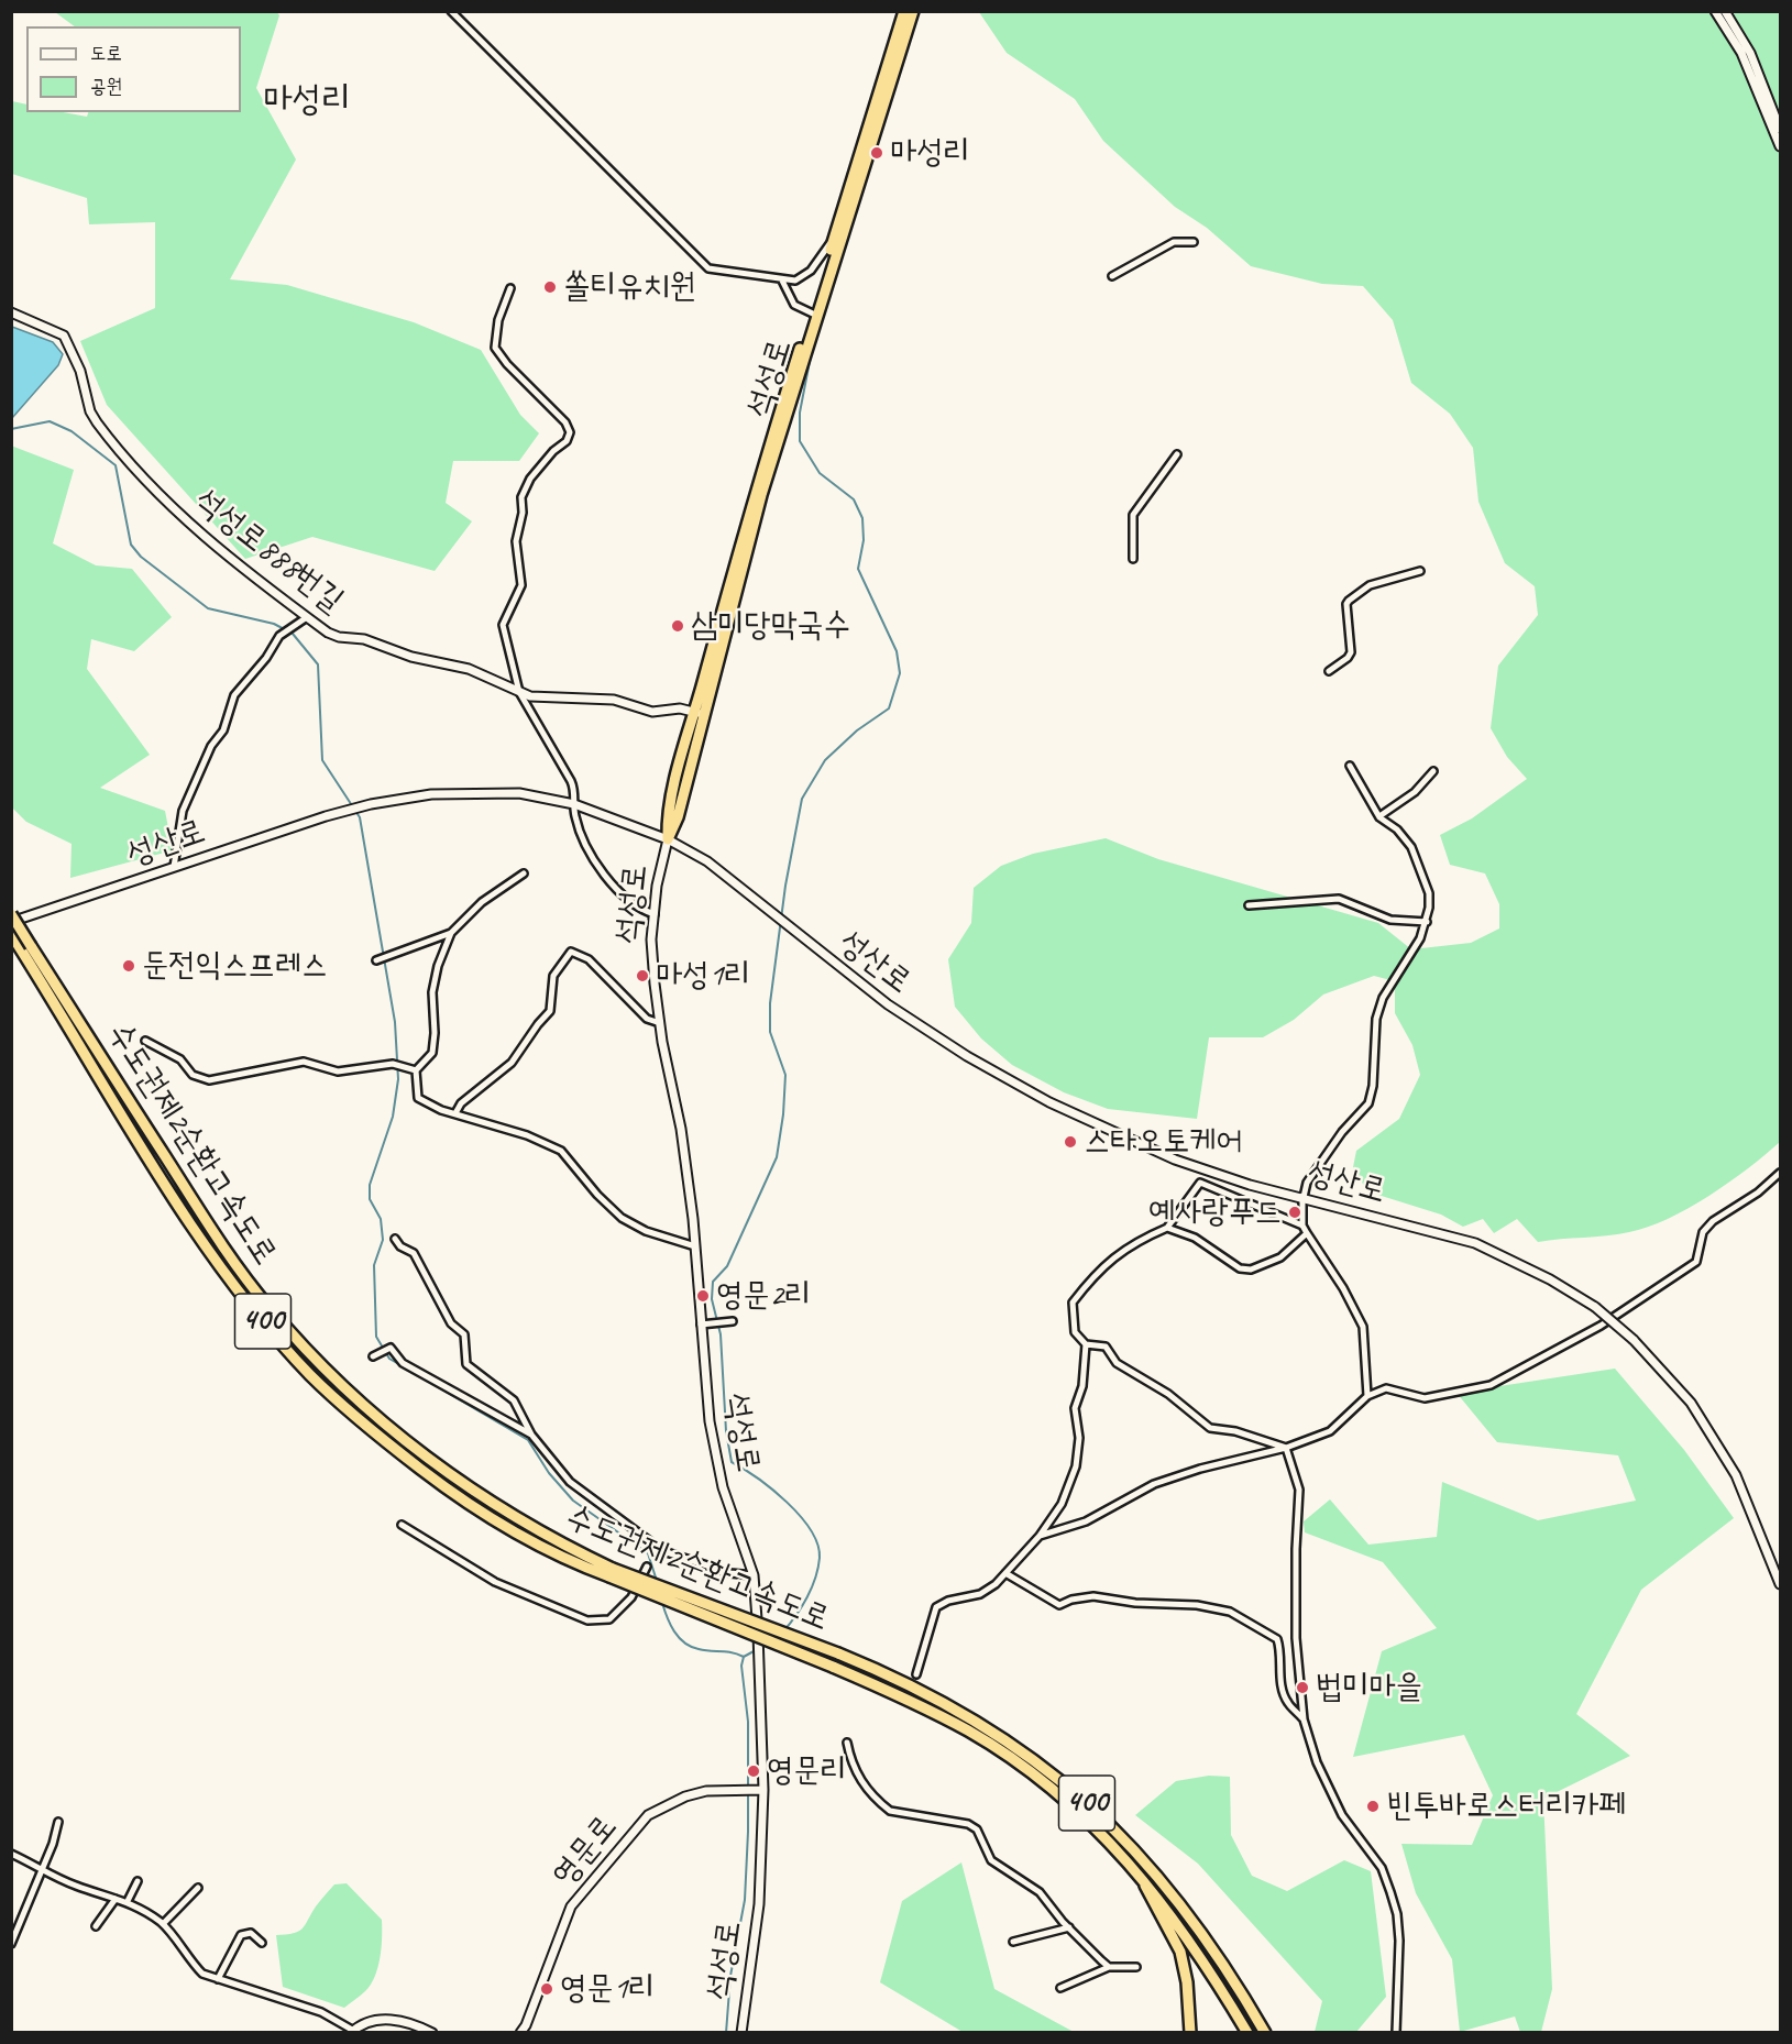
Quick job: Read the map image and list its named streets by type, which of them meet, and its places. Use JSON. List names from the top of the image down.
{
  "streets": {
    "highway": ["석성로", "수도권제2순환고속도로", "400"],
    "street": ["석성로888번길", "성산로", "영문로"]
  },
  "crossings": [
    ["석성로", "석성로888번길"],
    ["석성로", "성산로"],
    ["석성로", "영문로"]
  ],
  "districts": ["마성리"],
  "places": [
    "마성리",
    "쏠티유치원",
    "삼미당막국수",
    "둔전익스프레스",
    "마성1리",
    "스타오토케어",
    "예사랑푸드",
    "영문2리",
    "법미마을",
    "영문리",
    "빈투바로스터리카페",
    "영문1리"
  ],
  "legend": ["도로", "공원"]
}
